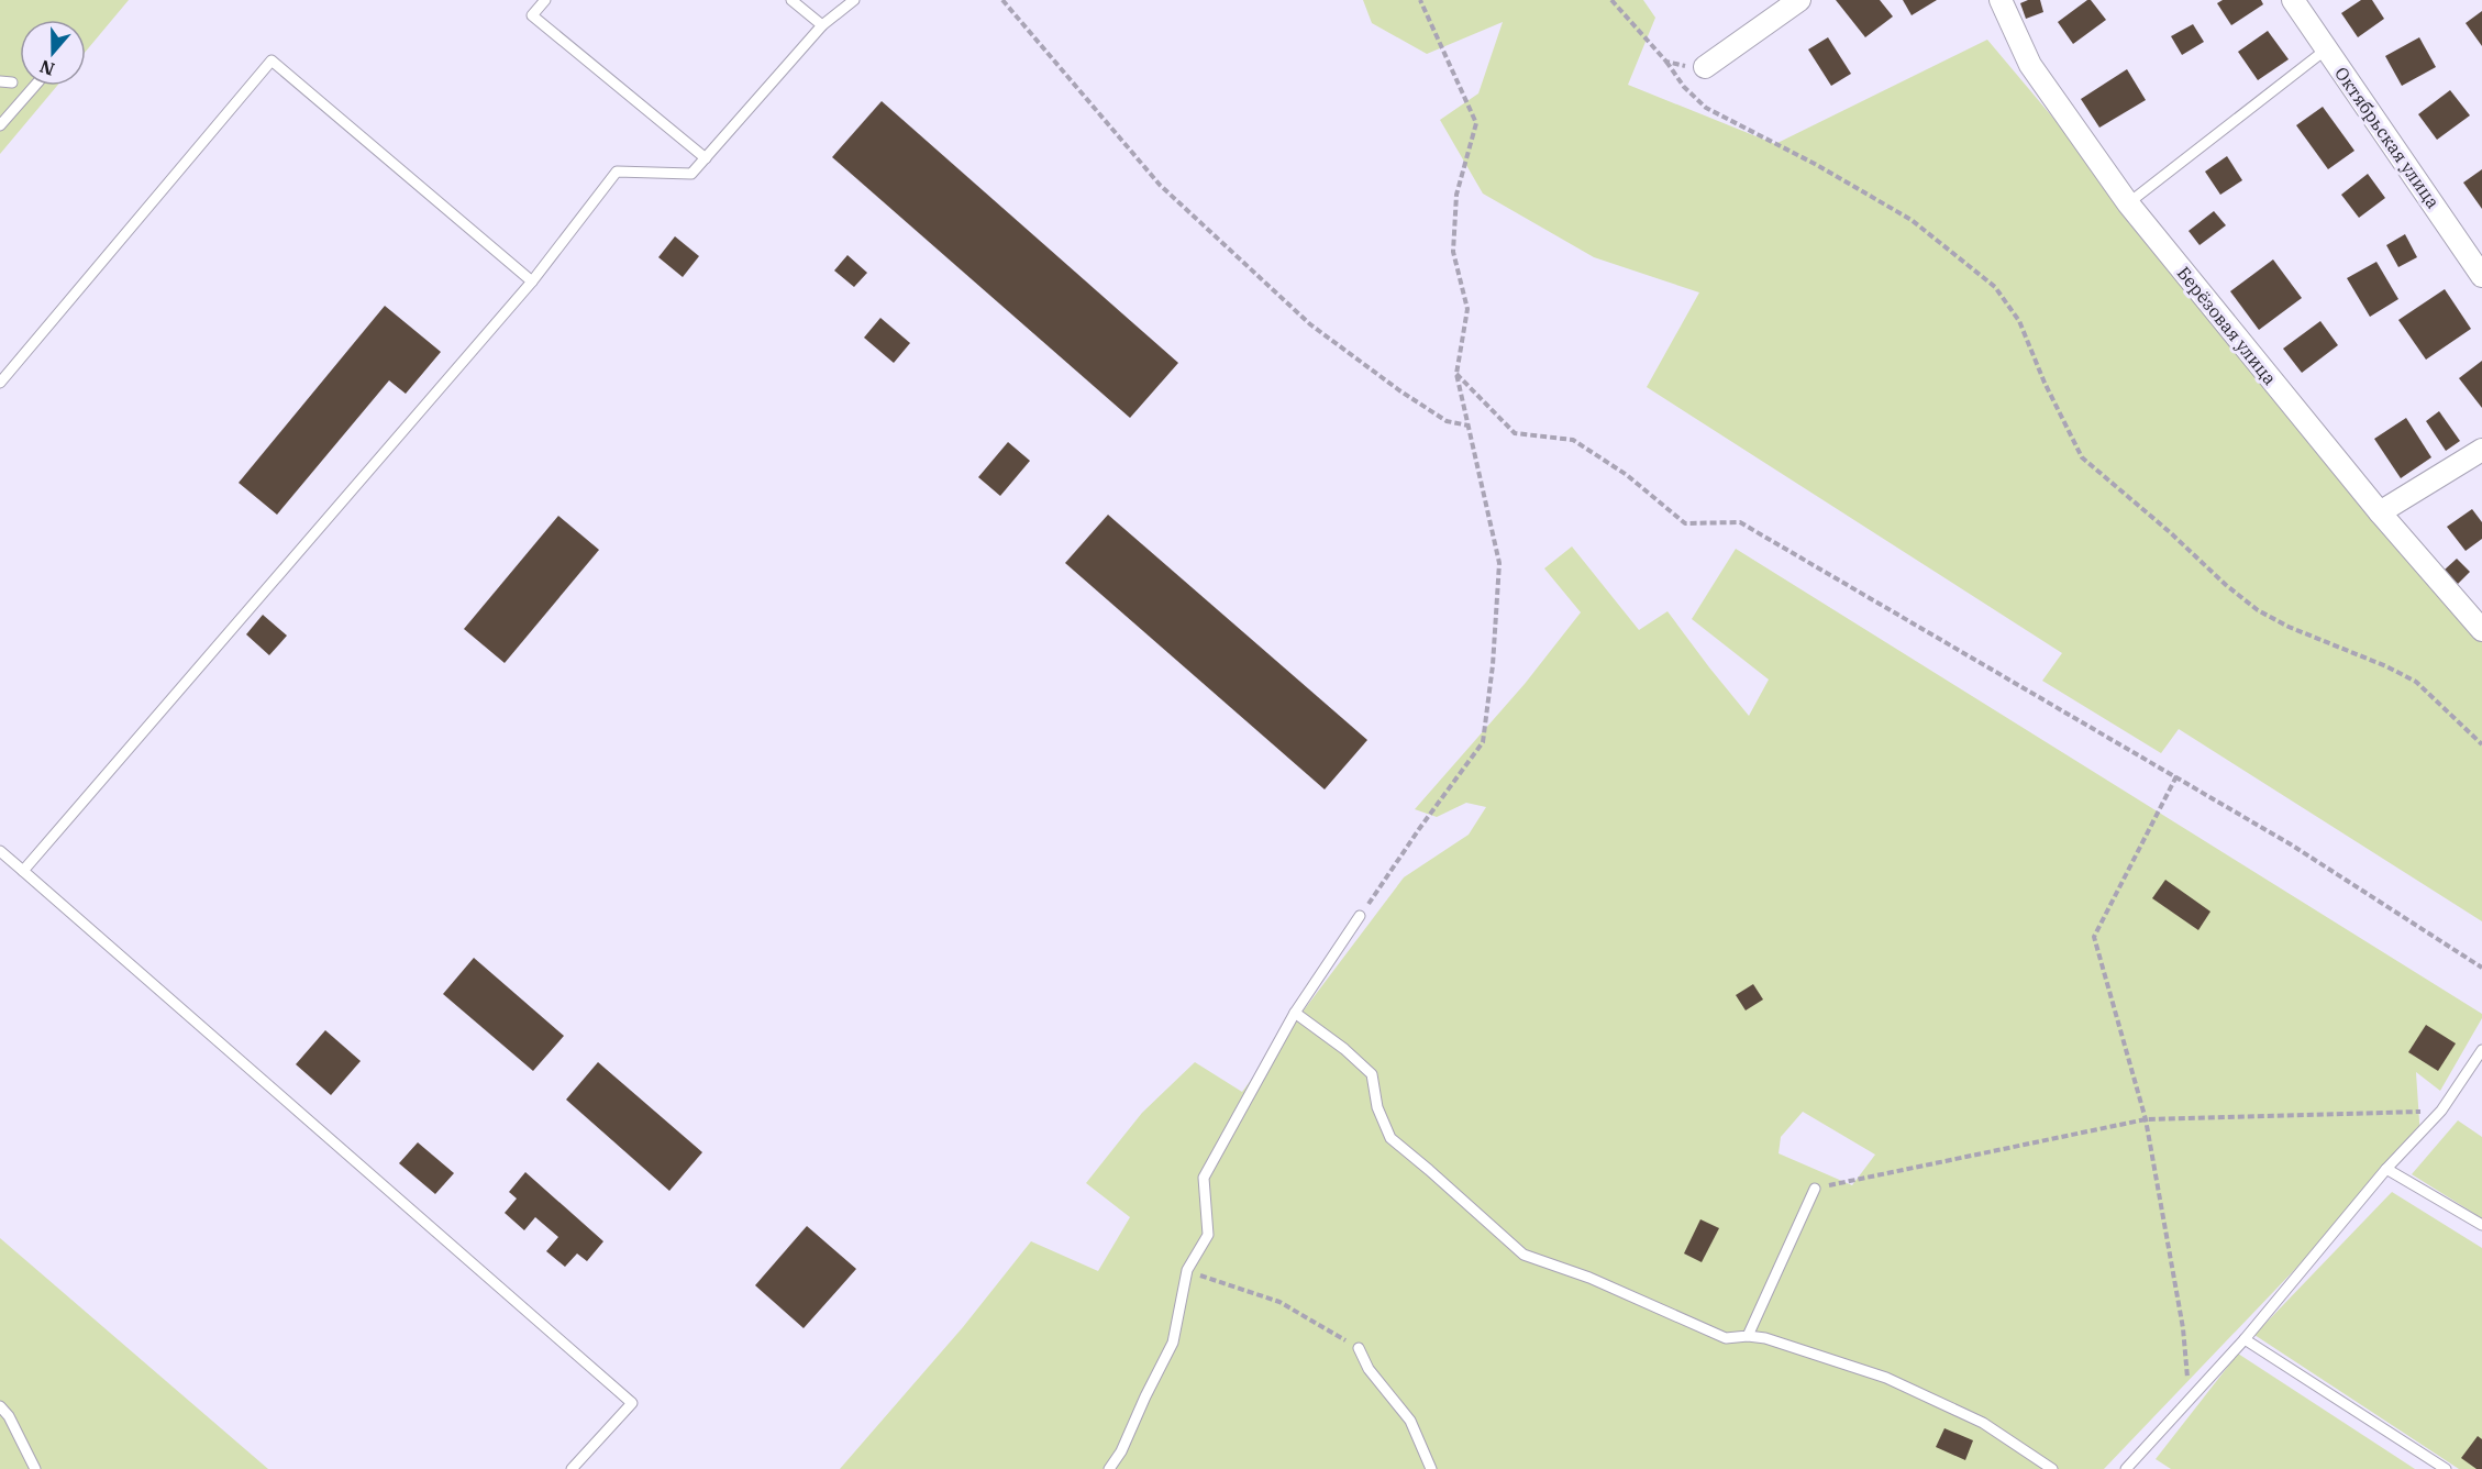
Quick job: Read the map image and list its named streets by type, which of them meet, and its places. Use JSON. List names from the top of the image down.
{
  "streets": {
    "street": ["Октябрьская улица", "Берёзовая улица"]
  },
  "north": "bottom"
}
